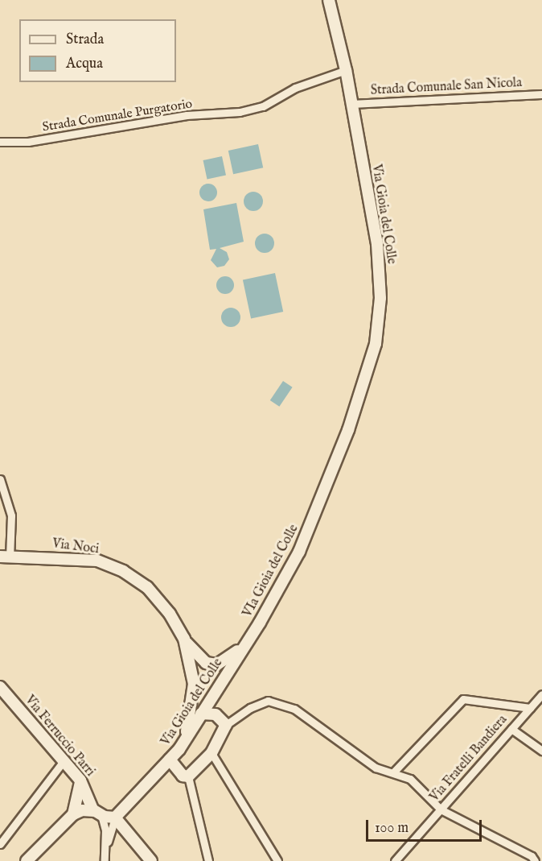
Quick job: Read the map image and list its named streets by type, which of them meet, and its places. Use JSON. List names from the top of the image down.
{
  "streets": {
    "main road": [
      "Via Gioia del Colle",
      "Via Noci",
      "VIa Gioia del Colle",
      "Via Ferruccio Parri"
    ],
    "street": ["Strada Comunale San Nicola", "Strada Comunale Purgatorio", "Via Fratelli Bandiera"]
  },
  "crossings": [
    ["Strada Comunale San Nicola", "Via Gioia del Colle"],
    ["Strada Comunale Purgatorio", "Via Gioia del Colle"],
    ["Via Gioia del Colle", "Via Noci"],
    ["Via Gioia del Colle", "VIa Gioia del Colle"]
  ],
  "legend": ["Strada", "Acqua"],
  "scale_bar": "100 m"
}
